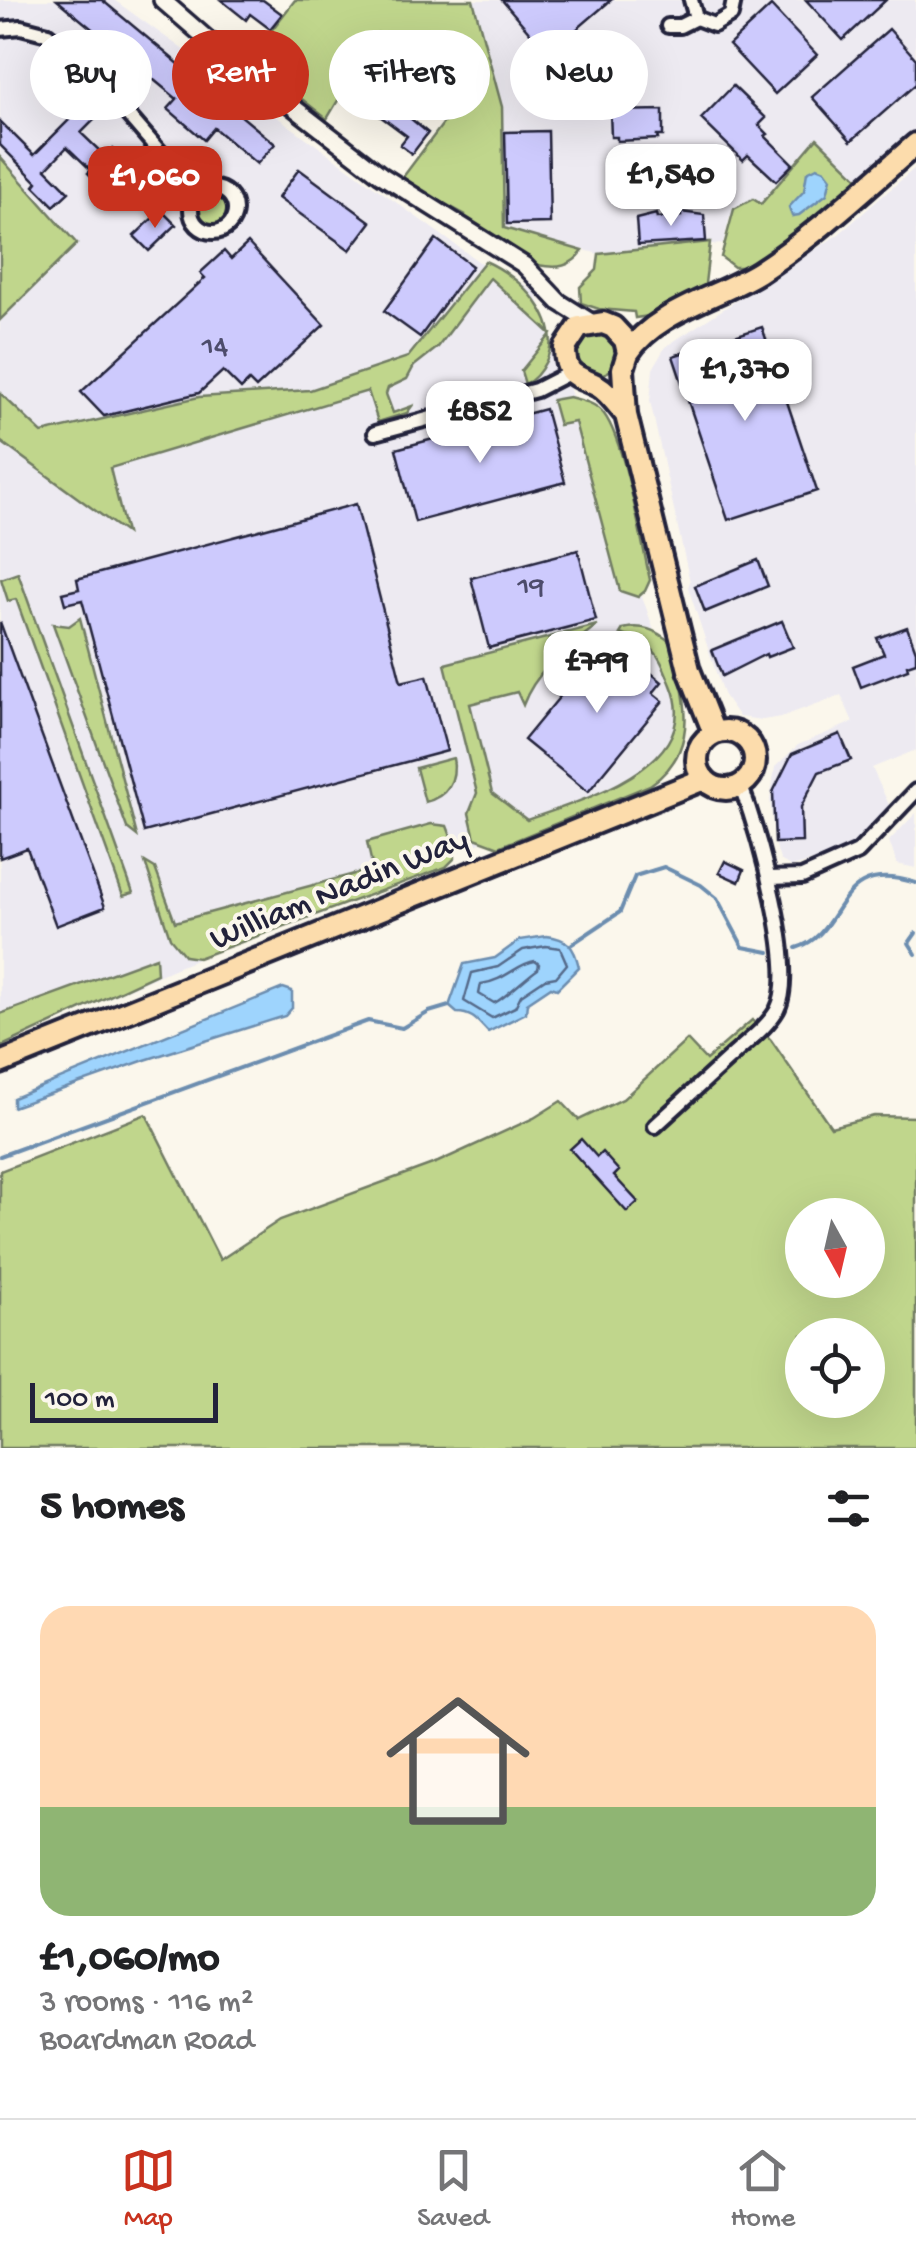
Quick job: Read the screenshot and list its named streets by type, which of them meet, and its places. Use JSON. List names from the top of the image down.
{
  "streets": {
    "main road": ["William Nadin Way"]
  },
  "house_numbers": ["14", "19"],
  "scale_bar": "100 m",
  "north": "bottom",
  "page": {
    "chip": [
      "Buy",
      "Rent",
      "Filters",
      "New"
    ],
    "price": [
      "£1,540",
      "£1,060",
      "£1,370",
      "£852",
      "£799"
    ],
    "scale": "100 m",
    "heading": "5 homes",
    "list": [
      {
        "name": "£1,060/mo",
        "note": "3 rooms · 116 m² · Boardman Road"
      }
    ],
    "tabs": ["Map", "Saved", "Home"]
  }
}
